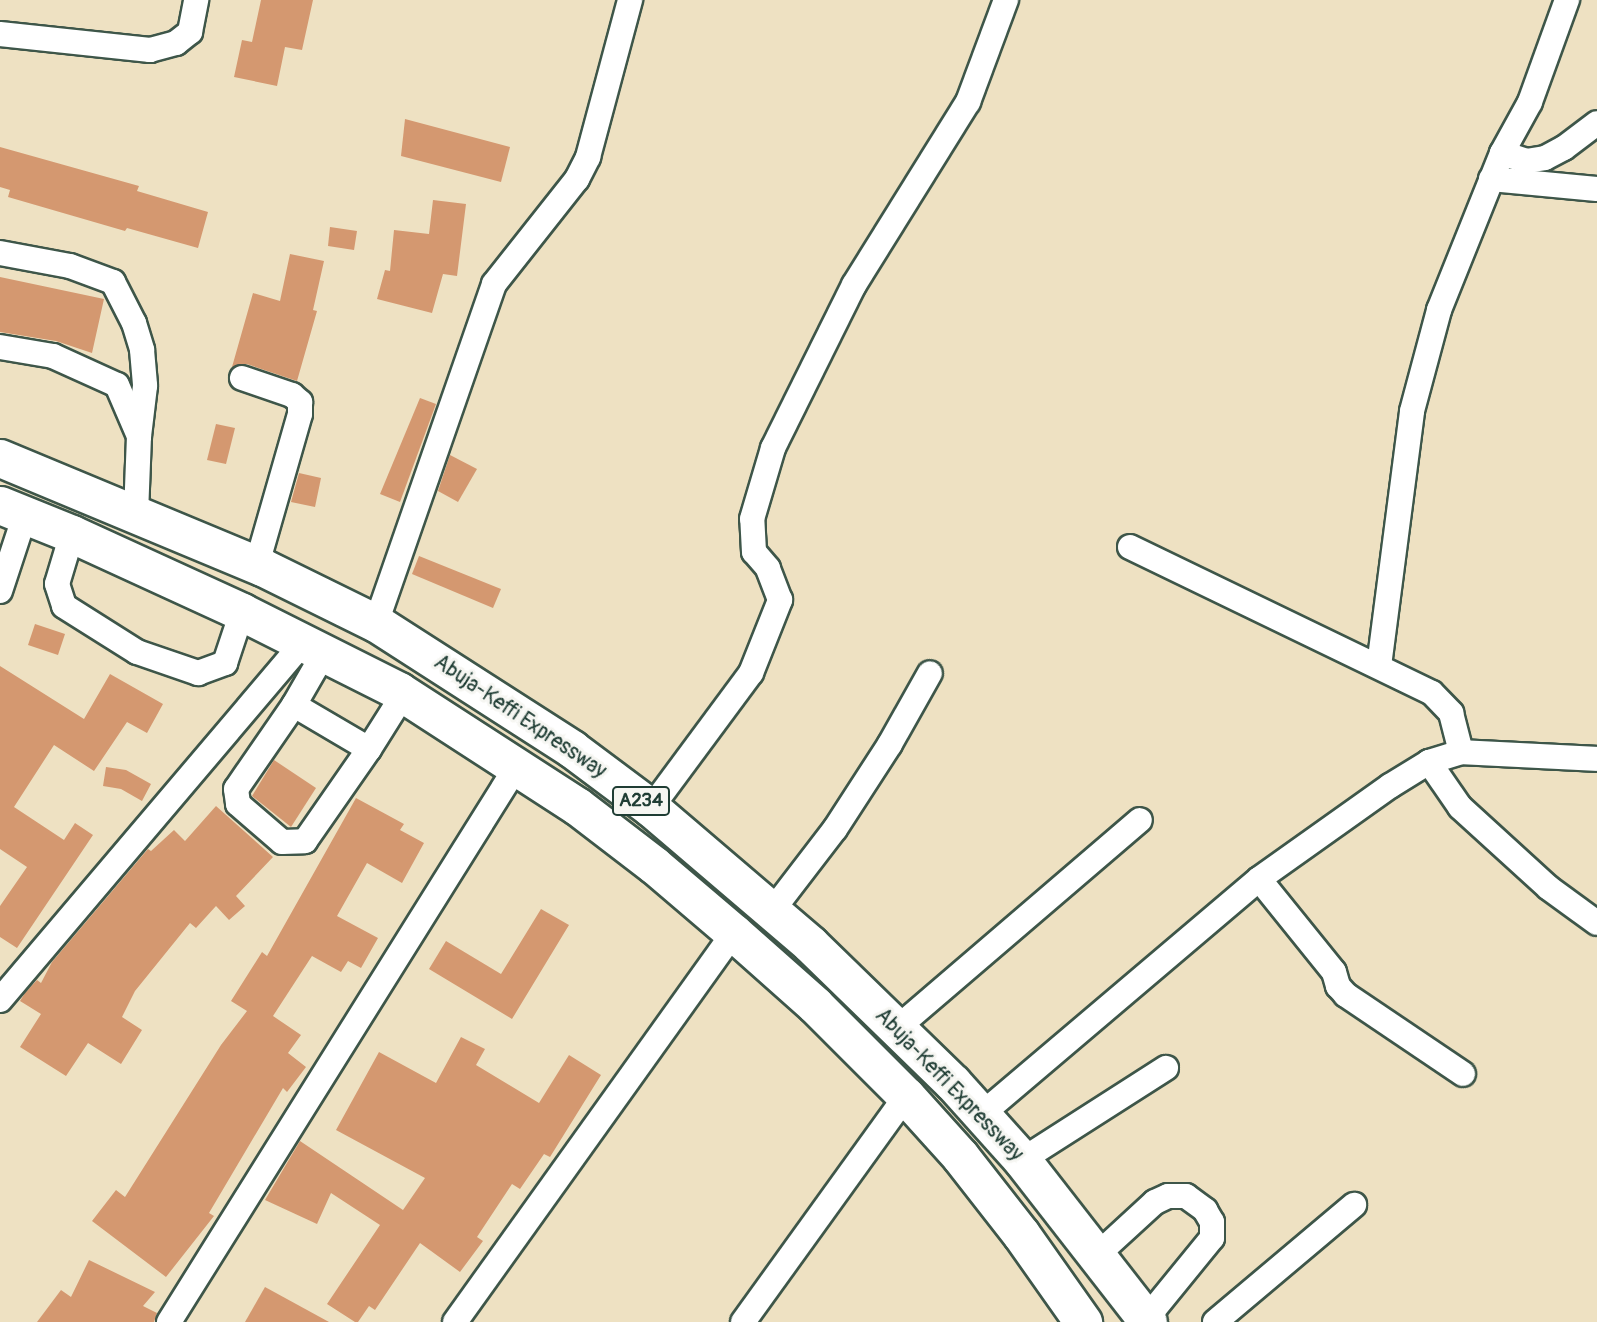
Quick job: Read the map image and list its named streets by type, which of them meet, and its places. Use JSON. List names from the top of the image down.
{
  "streets": {
    "highway": ["Abuja-Keffi Expressway", "A234"]
  }
}
